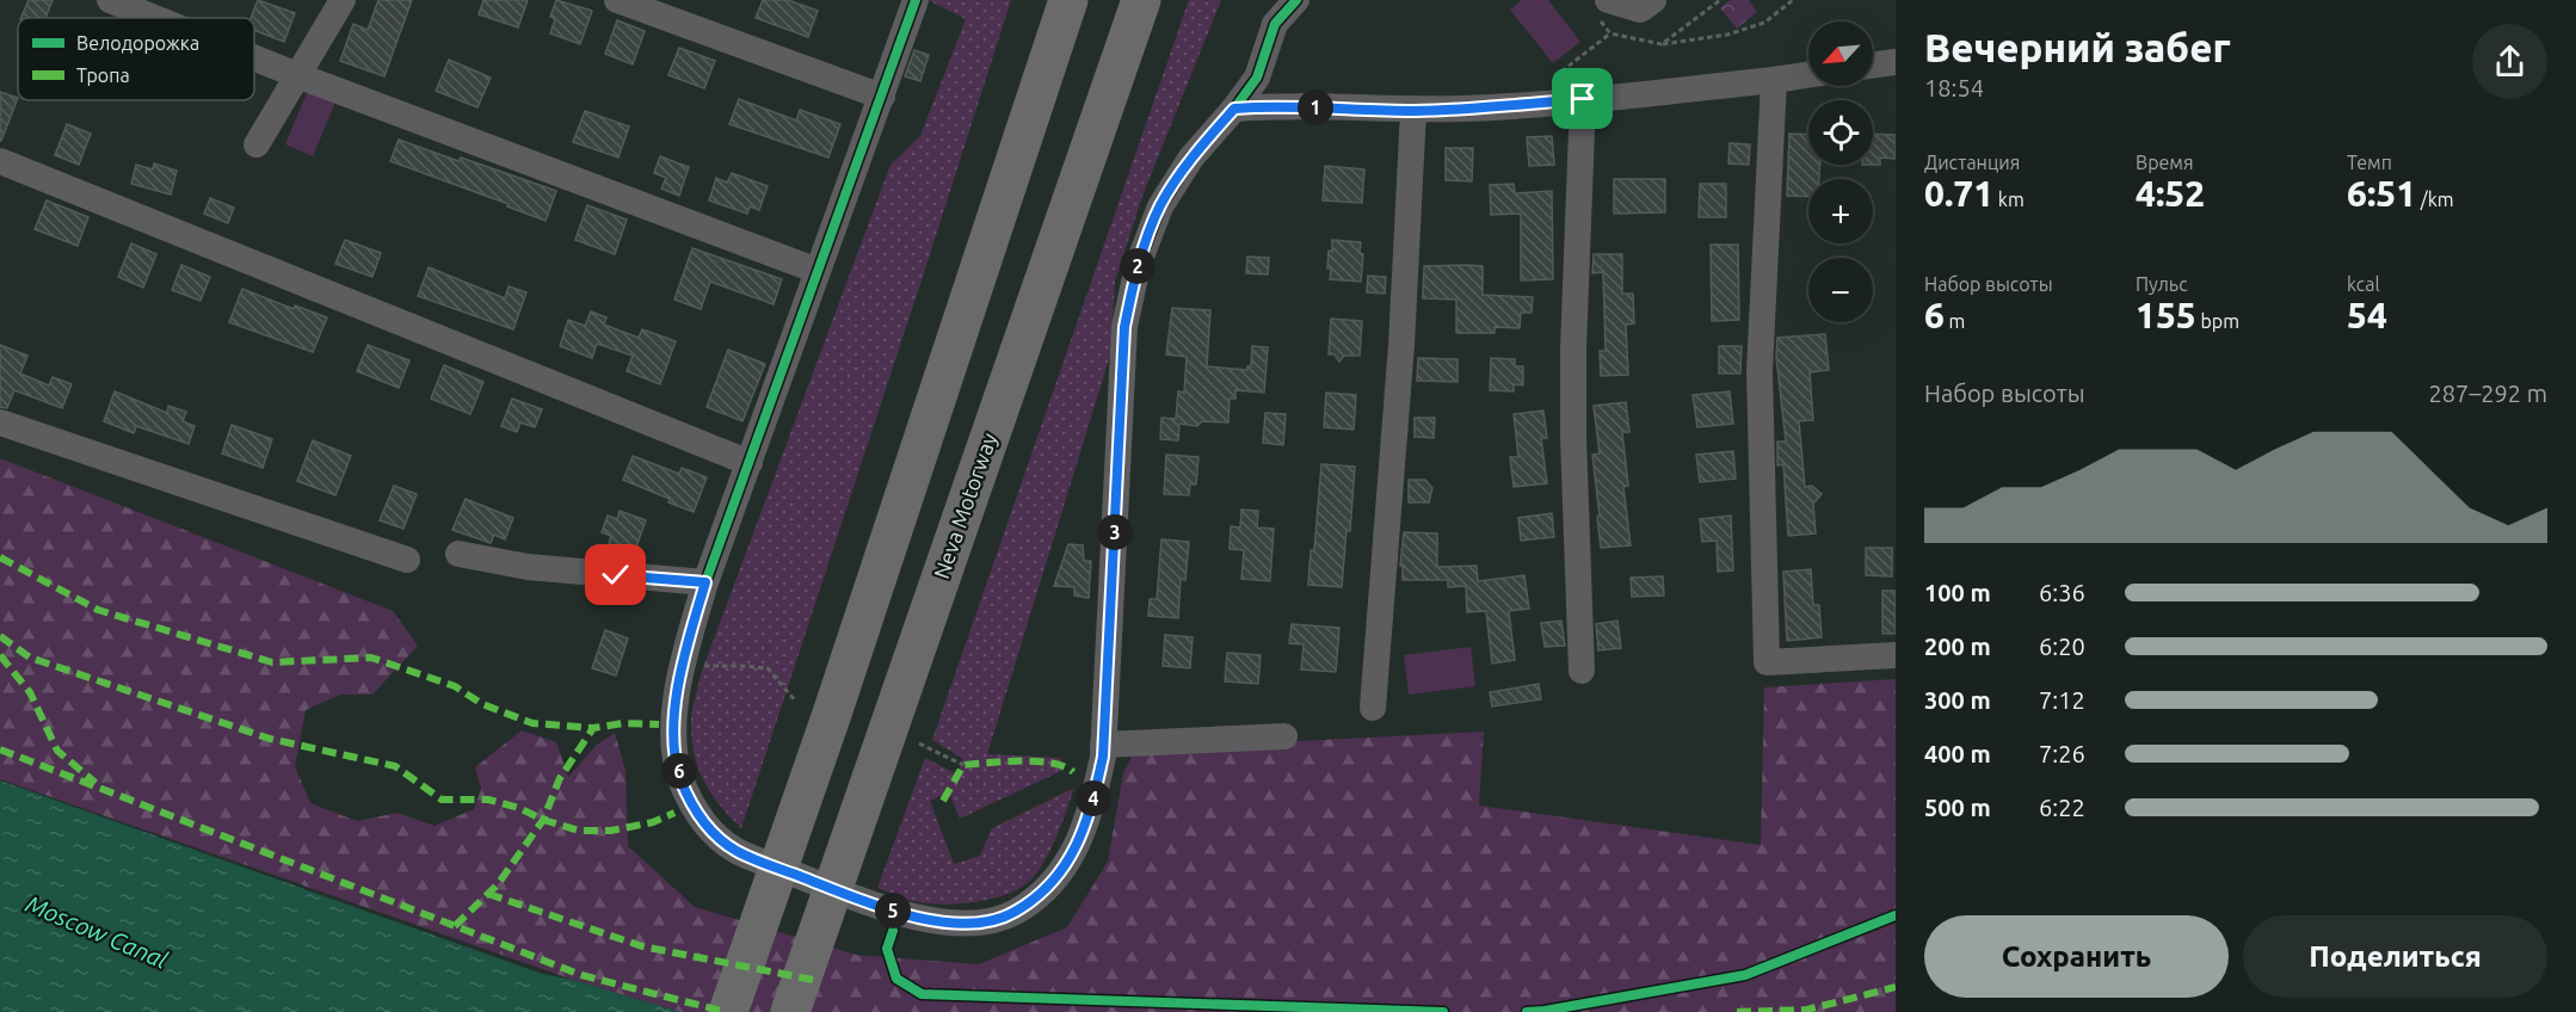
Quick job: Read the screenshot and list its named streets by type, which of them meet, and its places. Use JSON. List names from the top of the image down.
{
  "streets": {
    "highway": ["Neva Motorway"]
  },
  "water": ["Moscow Canal"],
  "legend": ["Велодорожка", "Тропа"],
  "north": "bottom left",
  "page": {
    "heading": ["Вечерний забег", "18:54"],
    "map_buttons": ["+", "−"],
    "pins": [
      "1",
      "2",
      "3",
      "6",
      "4",
      "5"
    ],
    "stats": [
      ["Дистанция", "0.71 km"],
      ["Время", "4:52"],
      ["Темп", "6:51 /km"],
      ["Набор высоты", "6 m"],
      ["Пульс", "155 bpm"],
      ["kcal", "54"]
    ],
    "chart": ["Набор высоты", "287–292 m"],
    "list": [
      {
        "name": "100 m",
        "note": "6:36"
      },
      {
        "name": "200 m",
        "note": "6:20"
      },
      {
        "name": "300 m",
        "note": "7:12"
      },
      {
        "name": "400 m",
        "note": "7:26"
      },
      {
        "name": "500 m",
        "note": "6:22"
      }
    ],
    "buttons": ["Сохранить", "Поделиться"]
  }
}
